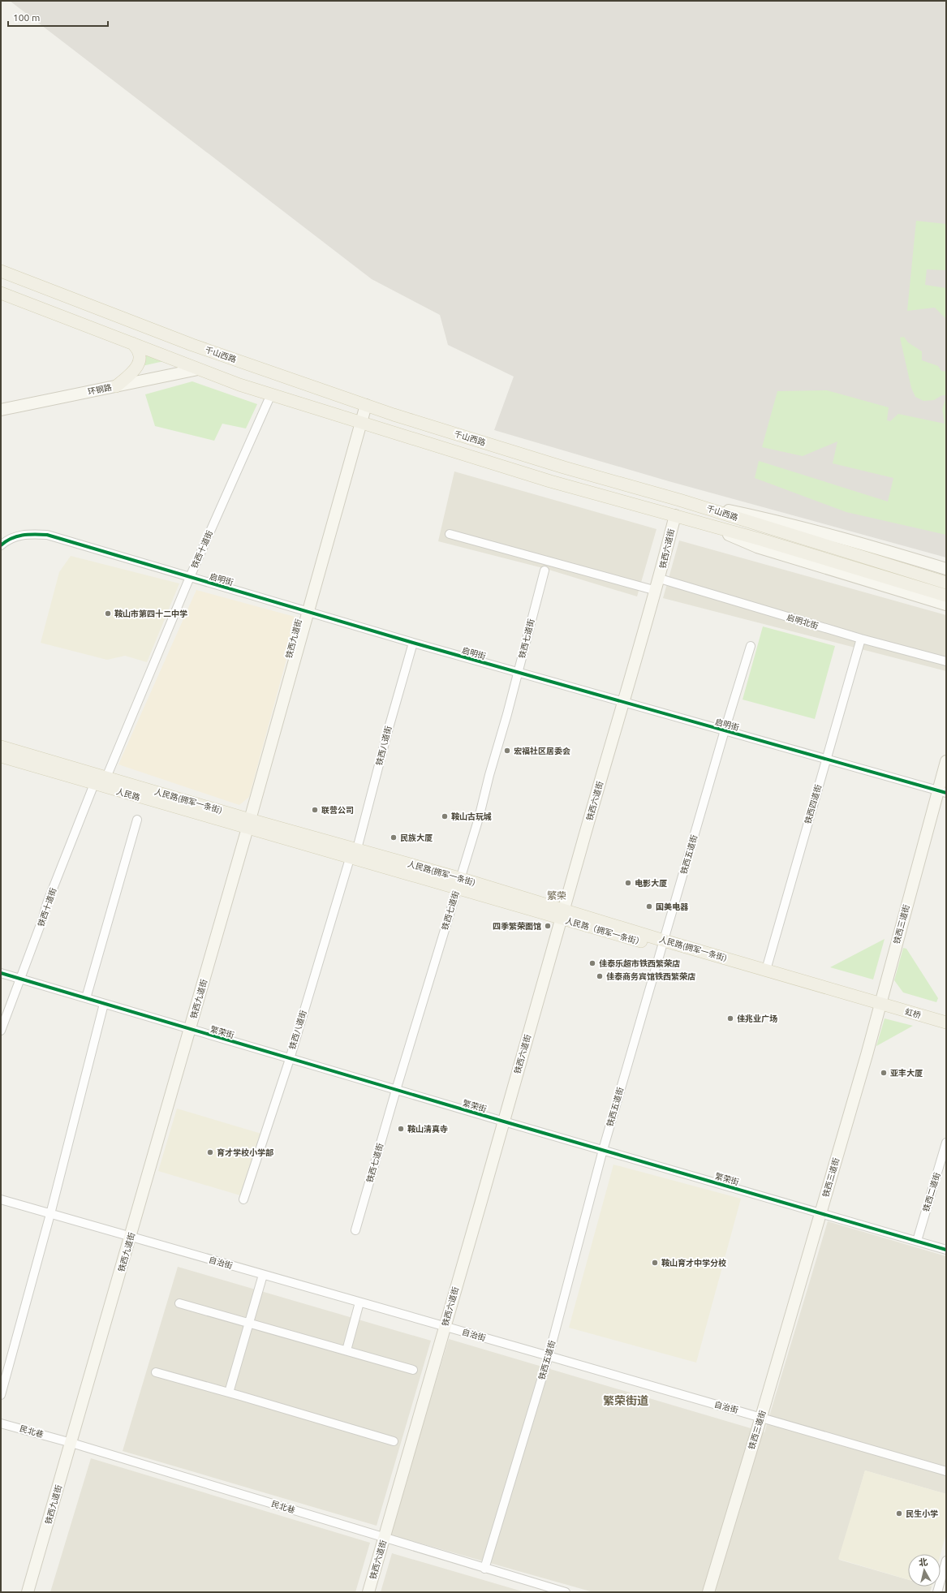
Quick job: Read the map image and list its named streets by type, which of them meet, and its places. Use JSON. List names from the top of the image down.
{
  "streets": {
    "main road": [
      "千山西路",
      "环钢路",
      "铁西六道街",
      "铁西九道街",
      "人民路",
      "人民路(拥军一条街)",
      "铁西三道街",
      "虹桥"
    ],
    "street": [
      "铁西十道街",
      "启明街",
      "启明北街",
      "铁西七道街",
      "铁西八道街",
      "铁西四道街",
      "铁西五道街",
      "繁荣街",
      "铁西二道街",
      "自治街",
      "民北巷"
    ]
  },
  "crossings": [
    ["千山西路", "环钢路"],
    ["千山西路", "铁西六道街"],
    ["千山西路", "铁西十道街"],
    ["千山西路", "铁西九道街"],
    ["铁西六道街", "启明街"],
    ["铁西六道街", "启明北街"],
    ["铁西六道街", "人民路(拥军一条街)"],
    ["铁西六道街", "繁荣街"],
    ["铁西六道街", "自治街"],
    ["铁西六道街", "民北巷"],
    ["铁西十道街", "启明街"],
    ["铁西十道街", "人民路"],
    ["铁西十道街", "人民路(拥军一条街)"],
    ["铁西十道街", "繁荣街"],
    ["启明街", "铁西九道街"],
    ["启明街", "铁西七道街"],
    ["启明街", "铁西八道街"],
    ["启明街", "铁西四道街"],
    ["启明街", "铁西五道街"],
    ["启明街", "铁西三道街"],
    ["启明北街", "铁西四道街"],
    ["铁西九道街", "人民路"],
    ["铁西九道街", "人民路(拥军一条街)"],
    ["铁西九道街", "繁荣街"],
    ["铁西九道街", "自治街"],
    ["铁西九道街", "民北巷"],
    ["铁西七道街", "人民路(拥军一条街)"],
    ["铁西七道街", "繁荣街"],
    ["铁西八道街", "人民路(拥军一条街)"],
    ["铁西八道街", "繁荣街"],
    ["人民路", "人民路(拥军一条街)"],
    ["人民路(拥军一条街)", "铁西四道街"],
    ["人民路(拥军一条街)", "铁西五道街"],
    ["人民路(拥军一条街)", "铁西三道街"],
    ["人民路(拥军一条街)", "虹桥"],
    ["铁西五道街", "繁荣街"],
    ["铁西五道街", "自治街"],
    ["铁西五道街", "民北巷"],
    ["铁西三道街", "虹桥"],
    ["铁西三道街", "繁荣街"],
    ["铁西三道街", "自治街"],
    ["繁荣街", "铁西二道街"]
  ],
  "districts": ["繁荣", "繁荣街道"],
  "places": [
    "鞍山市第四十二中学",
    "宏福社区居委会",
    "联营公司",
    "鞍山古玩城",
    "民族大厦",
    "电影大厦",
    "国美电器",
    "四季繁荣面馆",
    "佳泰乐超市铁西繁荣店",
    "佳泰商务宾馆铁西繁荣店",
    "佳兆业广场",
    "亚丰大厦",
    "鞍山清真寺",
    "育才学校小学部",
    "鞍山育才中学分校",
    "民生小学"
  ],
  "scale_bar": "100 m",
  "north": "top"
}
